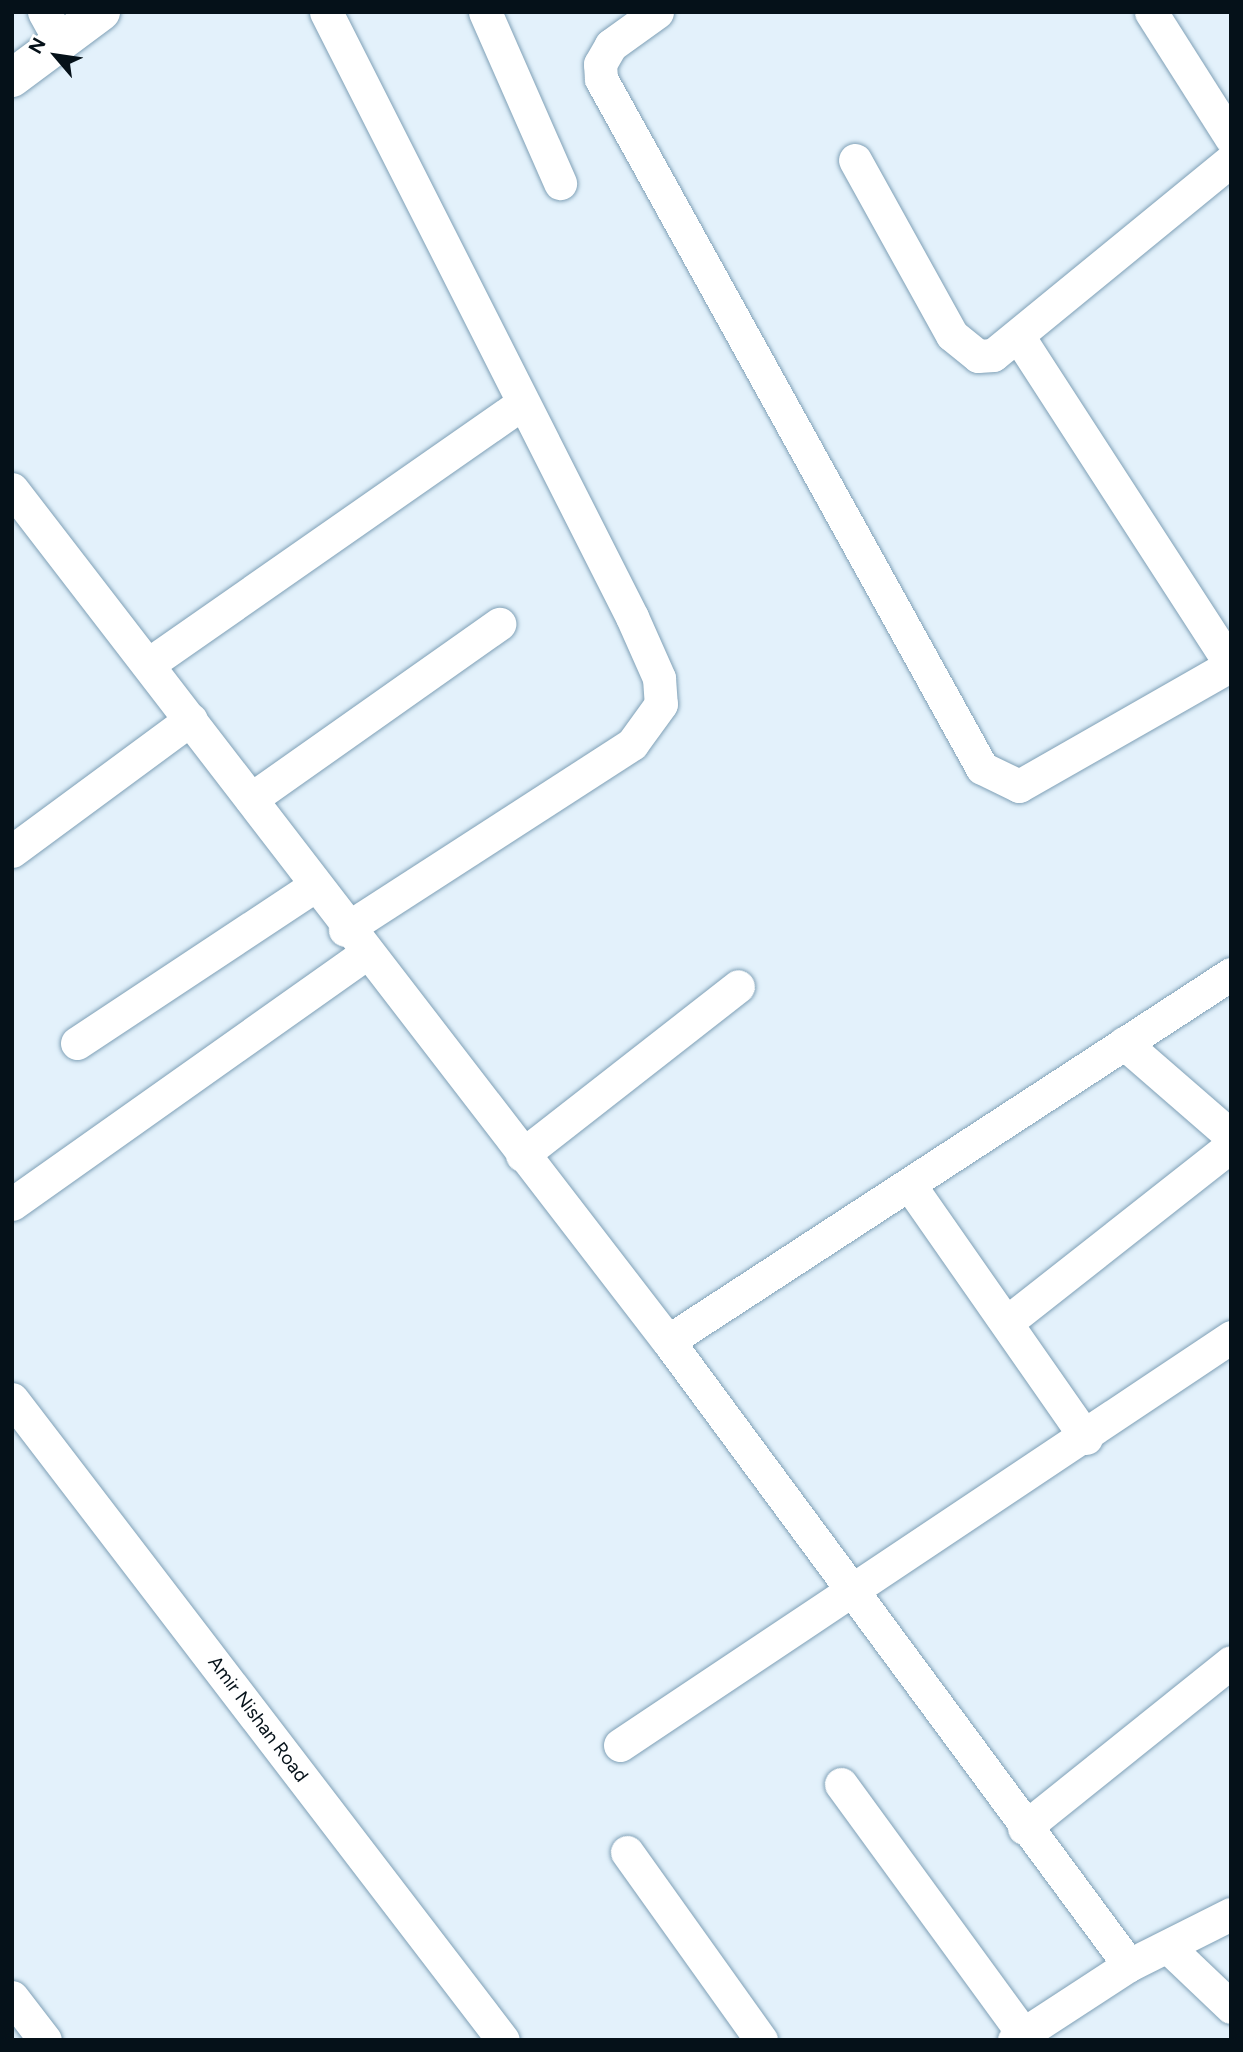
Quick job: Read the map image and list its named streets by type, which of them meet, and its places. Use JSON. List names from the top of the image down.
{
  "streets": {
    "street": ["Amir Nishan Road"]
  },
  "north": "top left"
}
